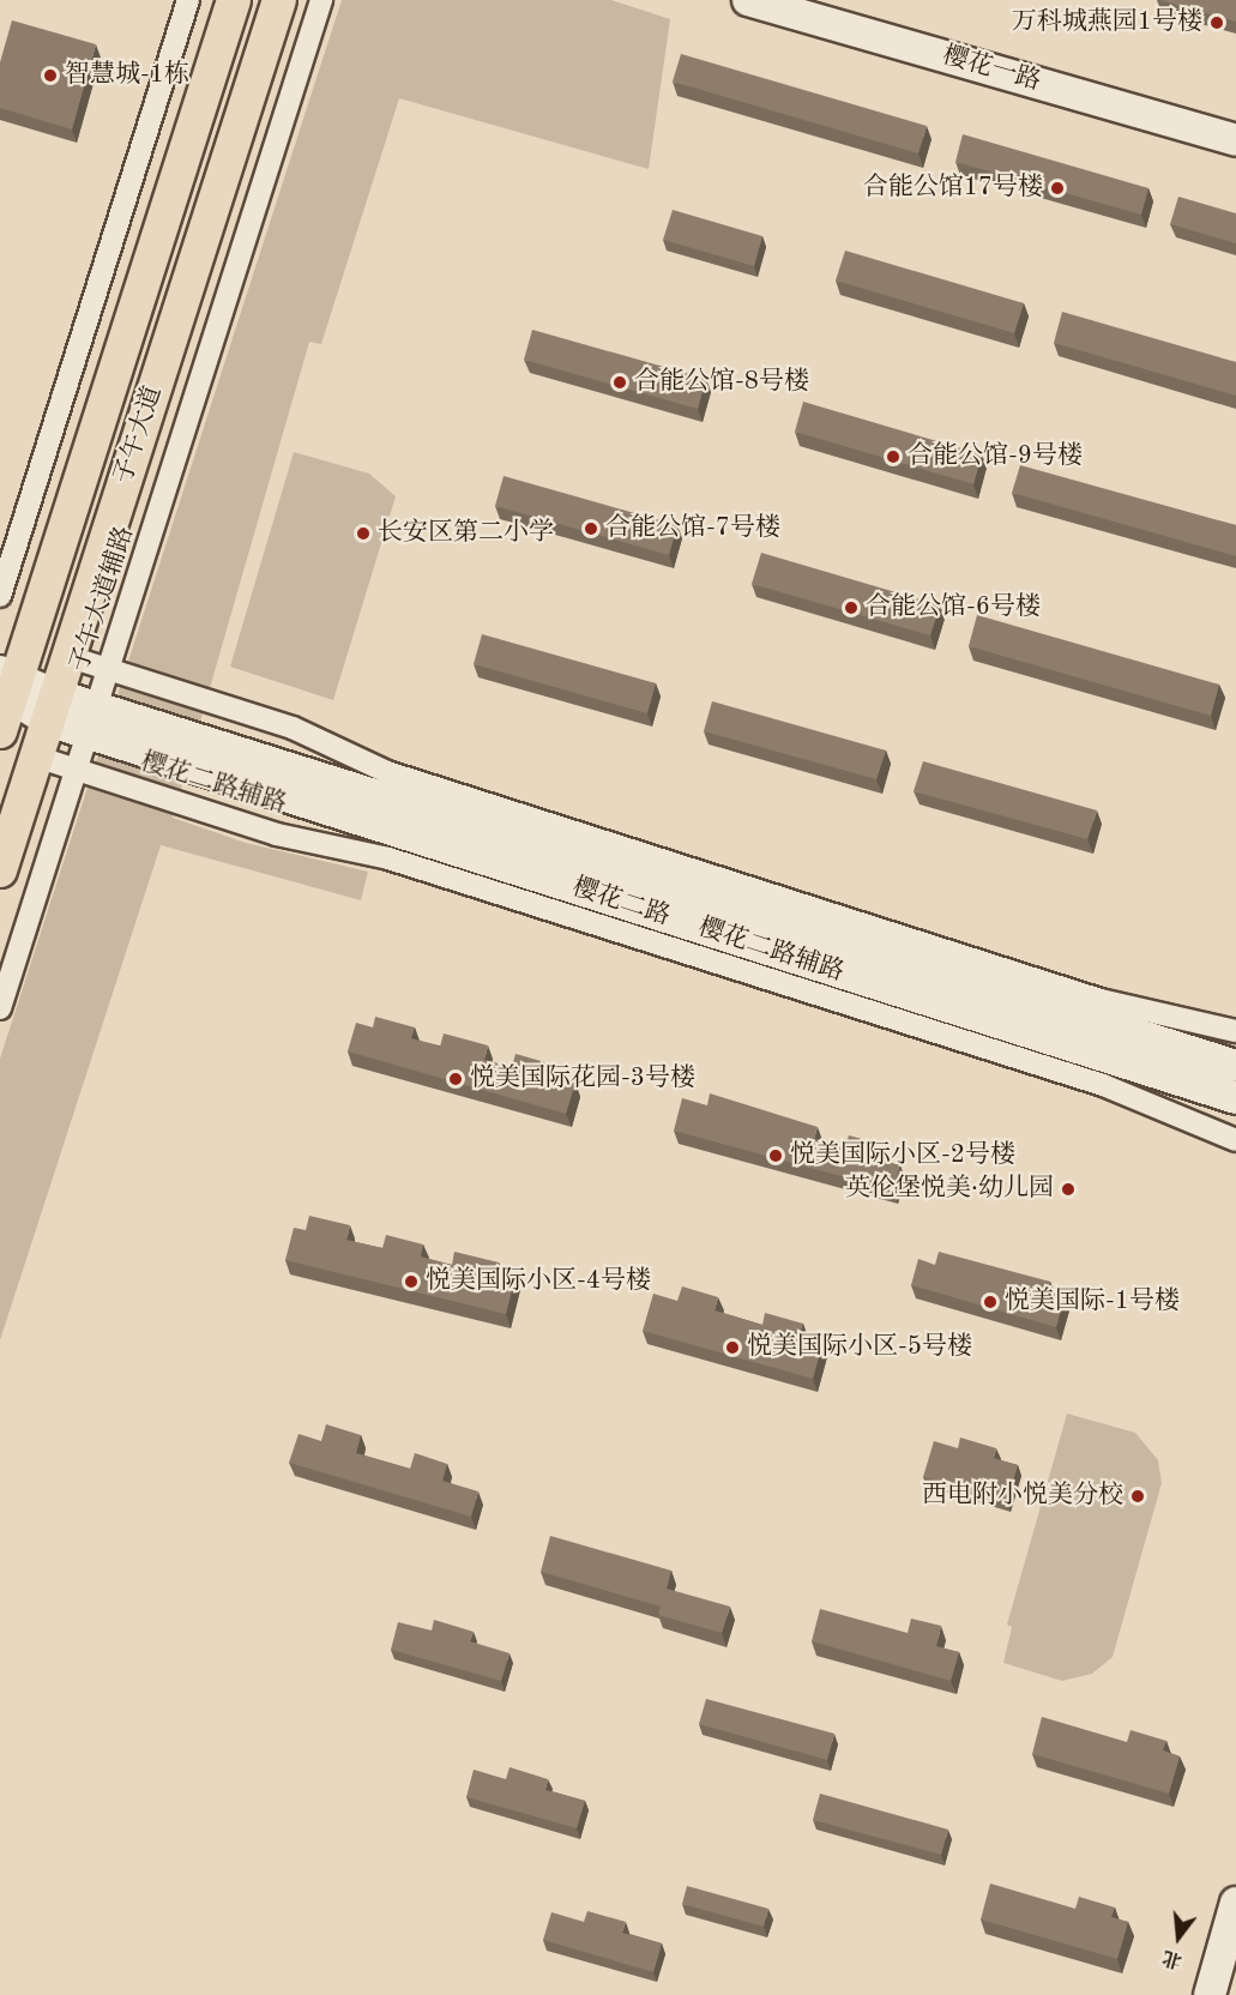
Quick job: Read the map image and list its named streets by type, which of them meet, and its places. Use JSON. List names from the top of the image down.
{
  "streets": {
    "main road": ["樱花一路", "子午大道", "樱花二路"],
    "street": ["子午大道辅路", "樱花二路辅路"]
  },
  "crossings": [
    ["子午大道", "樱花二路辅路"],
    ["子午大道", "樱花二路"],
    ["子午大道辅路", "樱花二路辅路"],
    ["子午大道辅路", "樱花二路"]
  ],
  "places": [
    "万科城燕园1号楼",
    "智慧城-1栋",
    "合能公馆17号楼",
    "合能公馆-8号楼",
    "合能公馆-9号楼",
    "合能公馆-7号楼",
    "长安区第二小学",
    "合能公馆-6号楼",
    "悦美国际花园-3号楼",
    "悦美国际小区-2号楼",
    "英伦堡悦美·幼儿园",
    "悦美国际小区-4号楼",
    "悦美国际-1号楼",
    "悦美国际小区-5号楼",
    "西电附小悦美分校"
  ],
  "north": "bottom"
}
